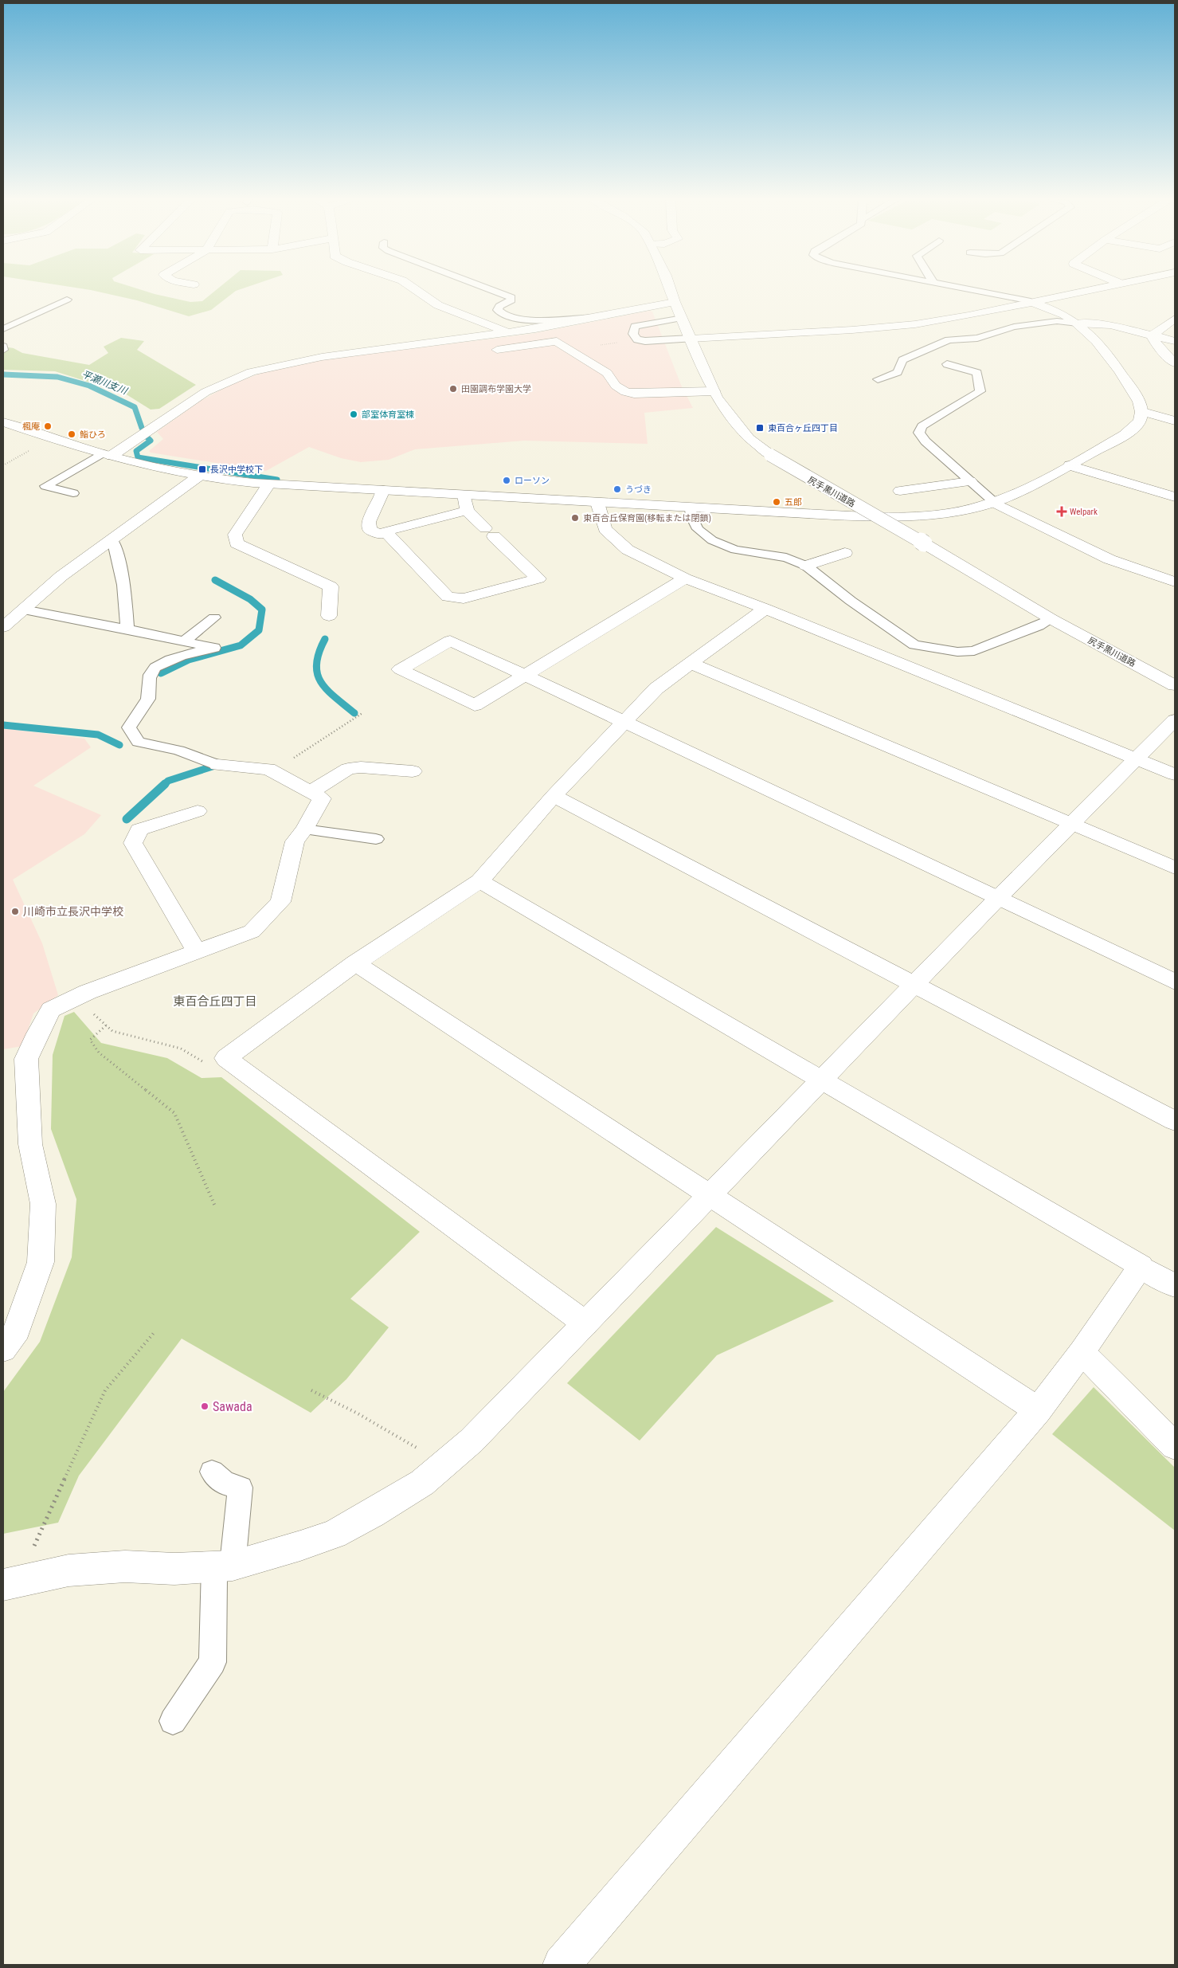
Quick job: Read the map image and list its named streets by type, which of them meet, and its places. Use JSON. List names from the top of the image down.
{
  "streets": {
    "street": ["尻手黒川道路"]
  },
  "districts": ["東百合丘四丁目"],
  "water": ["平瀬川支川"],
  "places": {
    "other": [
      "田園調布学園大学",
      "部室体育室棟",
      "楓庵",
      "鮨ひろ",
      "ローソン",
      "うづき",
      "五郎",
      "東百合丘保育園(移転または閉鎖)",
      "川崎市立長沢中学校",
      "Sawada"
    ],
    "transit": ["東百合ヶ丘四丁目", "長沢中学校下"],
    "health": ["Welpark"]
  }
}
